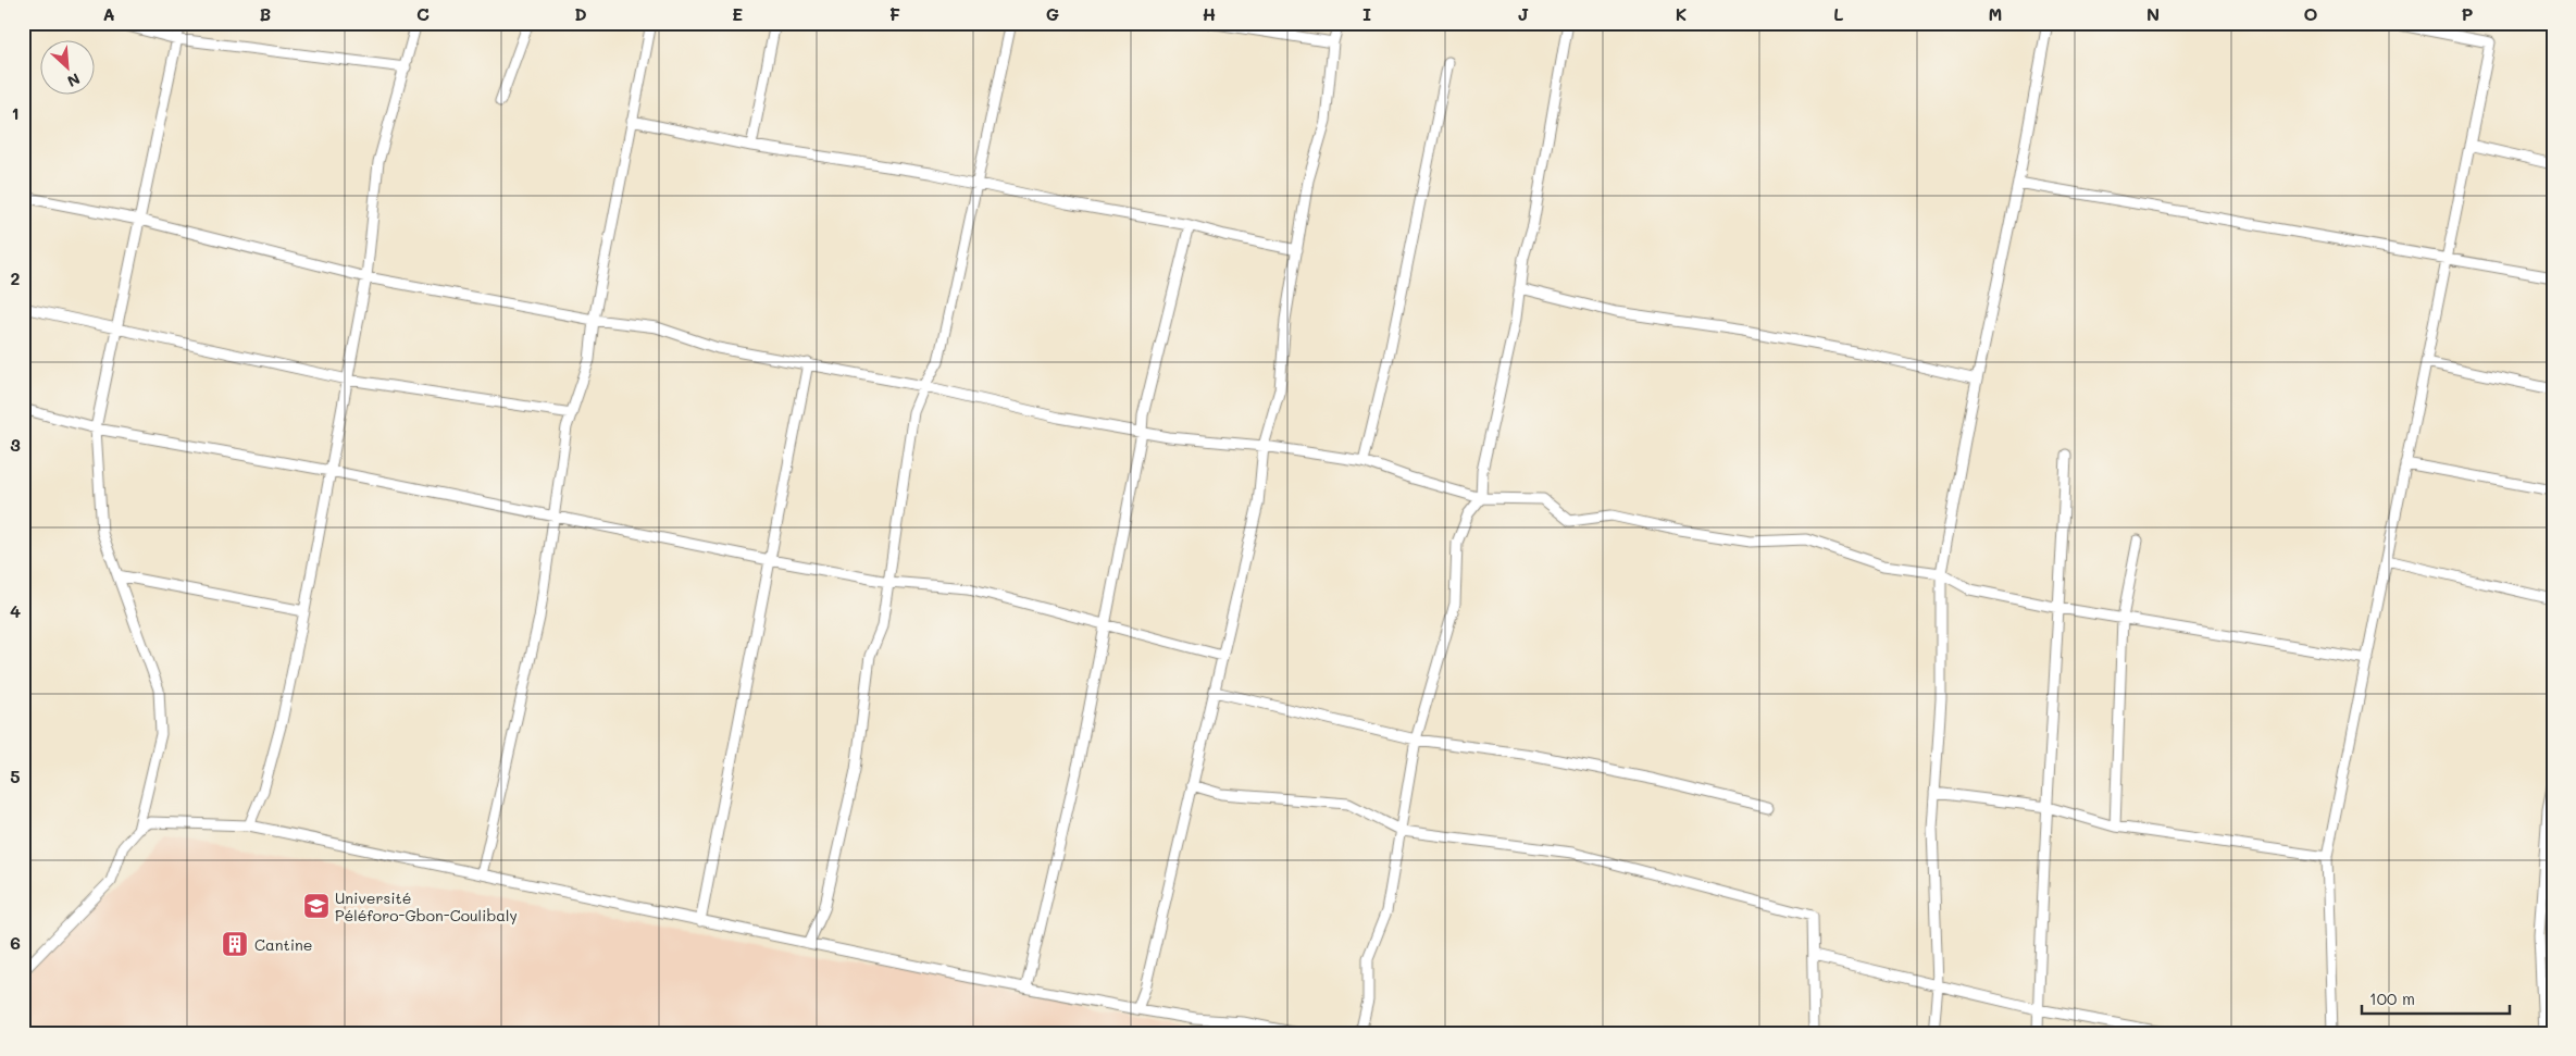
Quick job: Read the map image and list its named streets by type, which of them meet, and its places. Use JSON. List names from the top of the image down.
{
  "places": {
    "school or university": ["Université Péléforo-Gbon-Coulibaly"],
    "building": ["Cantine"]
  },
  "scale_bar": "100 m",
  "north": "bottom right",
  "grid": {
    "columns": [
      "A",
      "B",
      "C",
      "D",
      "E",
      "F",
      "G",
      "H",
      "I",
      "J",
      "K",
      "L",
      "M",
      "N",
      "O",
      "P"
    ],
    "rows": [
      "1",
      "2",
      "3",
      "4",
      "5",
      "6"
    ]
  }
}
